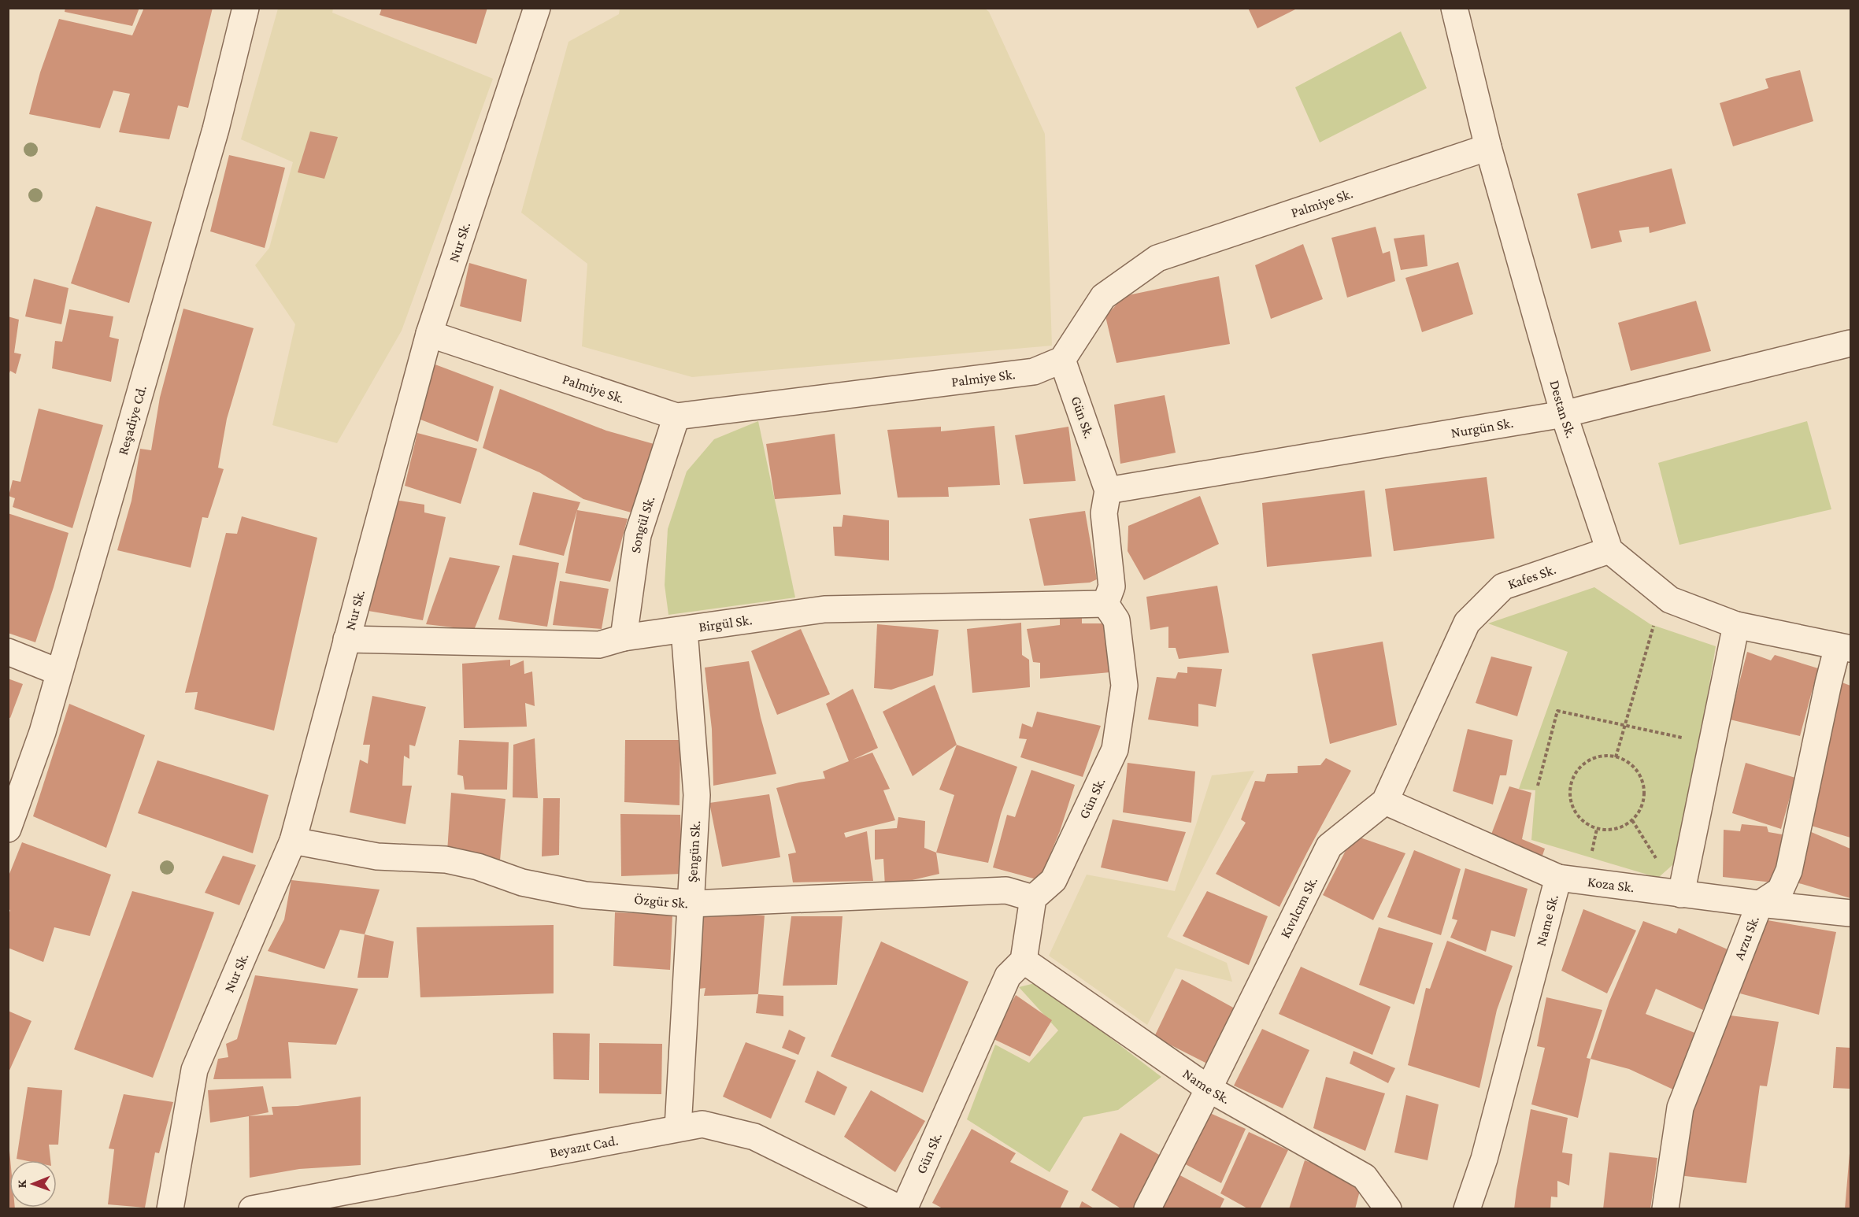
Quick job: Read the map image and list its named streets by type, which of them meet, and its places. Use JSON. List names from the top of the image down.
{
  "streets": {
    "street": [
      "Palmiye Sk.",
      "Nur Sk.",
      "Destan Sk.",
      "Gün Sk.",
      "Reşadiye Cd.",
      "Nurgün Sk.",
      "Songül Sk.",
      "Kafes Sk.",
      "Birgül Sk.",
      "Şengün Sk.",
      "Koza Sk.",
      "Özgür Sk.",
      "Kıvılcım Sk.",
      "Name Sk.",
      "Arzu Sk.",
      "Beyazıt Cad."
    ]
  },
  "crossings": [
    ["Palmiye Sk.", "Nur Sk."],
    ["Palmiye Sk.", "Destan Sk."],
    ["Palmiye Sk.", "Gün Sk."],
    ["Palmiye Sk.", "Songül Sk."],
    ["Nur Sk.", "Birgül Sk."],
    ["Nur Sk.", "Özgür Sk."],
    ["Destan Sk.", "Nurgün Sk."],
    ["Destan Sk.", "Kafes Sk."],
    ["Gün Sk.", "Nurgün Sk."],
    ["Gün Sk.", "Birgül Sk."],
    ["Gün Sk.", "Özgür Sk."],
    ["Gün Sk.", "Name Sk."],
    ["Gün Sk.", "Beyazıt Cad."],
    ["Songül Sk.", "Birgül Sk."],
    ["Kafes Sk.", "Kıvılcım Sk."],
    ["Birgül Sk.", "Şengün Sk."],
    ["Şengün Sk.", "Özgür Sk."],
    ["Şengün Sk.", "Beyazıt Cad."],
    ["Koza Sk.", "Kıvılcım Sk."],
    ["Koza Sk.", "Name Sk."],
    ["Koza Sk.", "Arzu Sk."],
    ["Kıvılcım Sk.", "Name Sk."]
  ],
  "north": "left"
}
